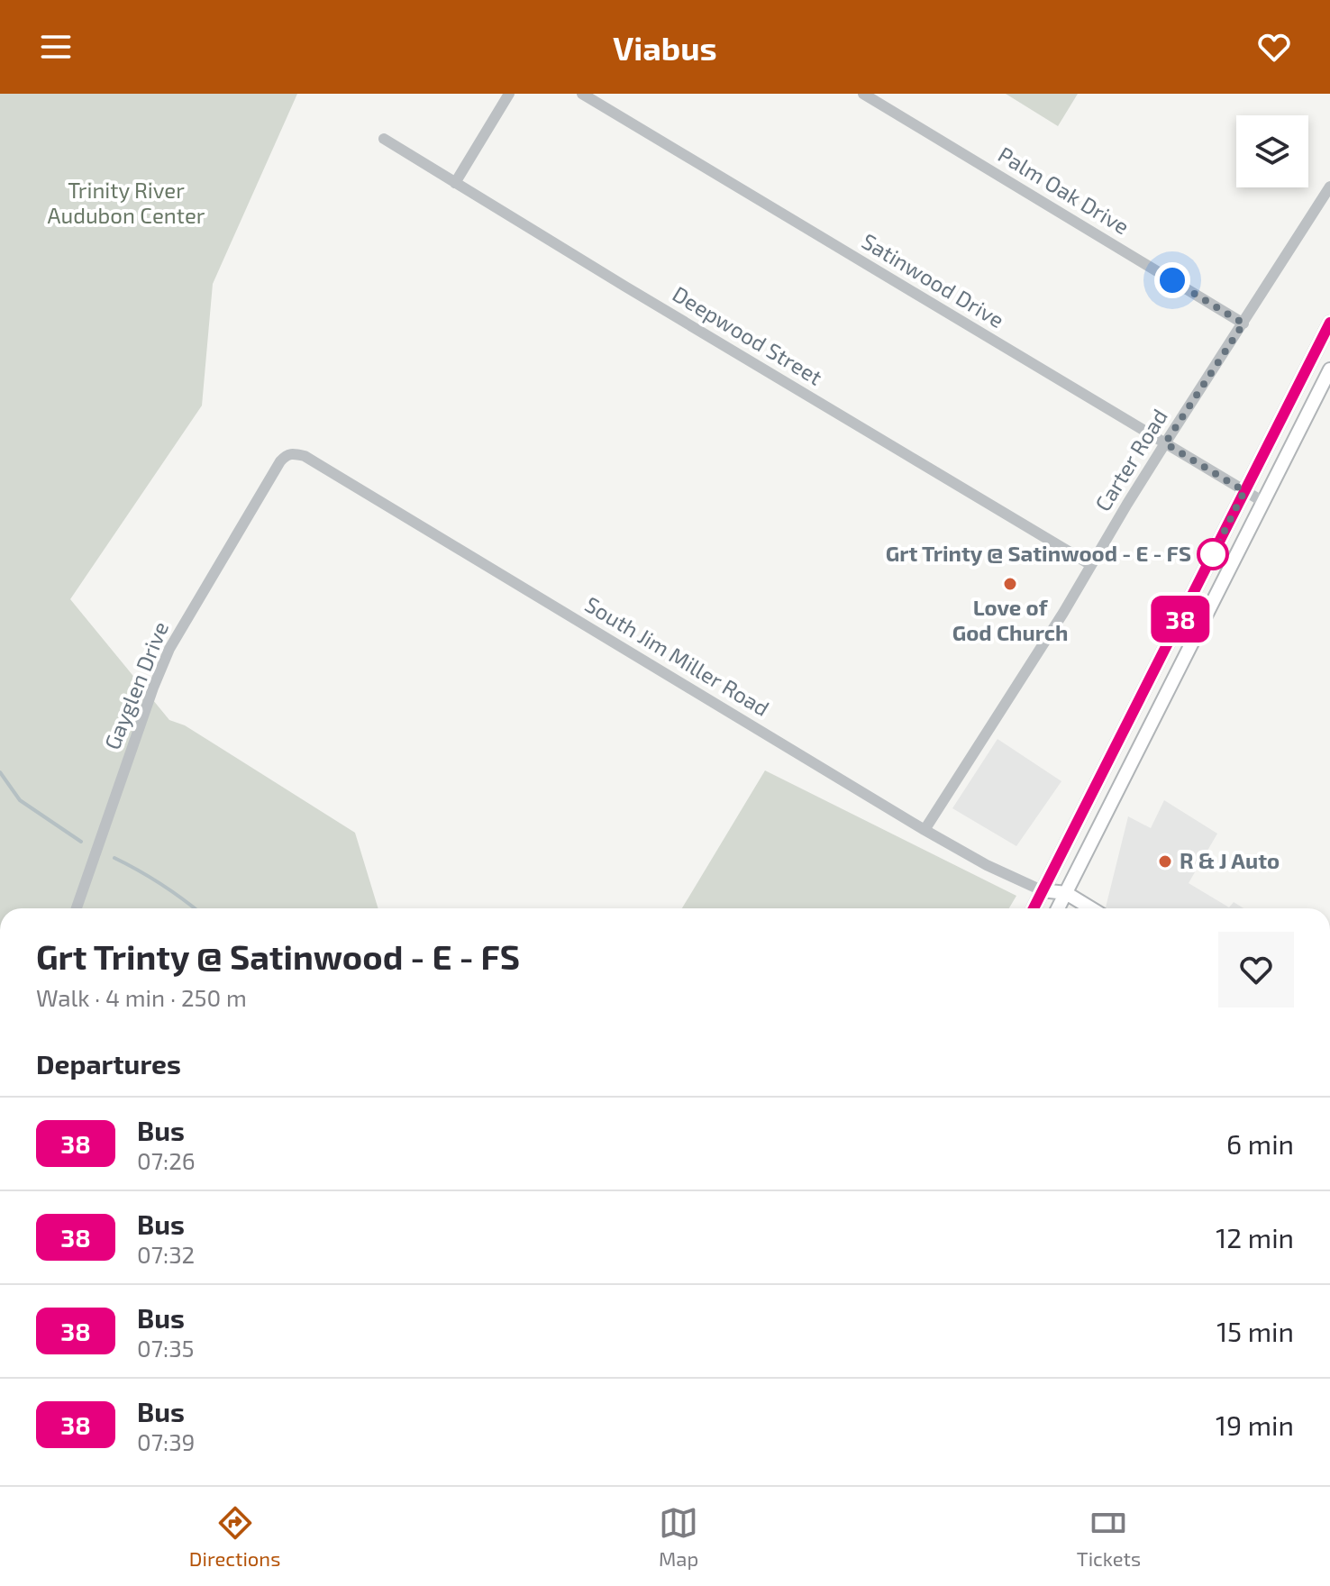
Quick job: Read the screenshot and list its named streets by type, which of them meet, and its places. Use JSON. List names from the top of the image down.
{
  "streets": {
    "street": [
      "Palm Oak Drive",
      "Satinwood Drive",
      "Deepwood Street",
      "Carter Road",
      "South Jim Miller Road",
      "Gayglen Drive"
    ]
  },
  "crossings": [
    ["Palm Oak Drive", "Carter Road"],
    ["Satinwood Drive", "Carter Road"],
    ["Deepwood Street", "Carter Road"],
    ["Carter Road", "South Jim Miller Road"],
    ["South Jim Miller Road", "Gayglen Drive"]
  ],
  "parks": ["Trinity River Audubon Center"],
  "places": ["Grt Trinty @ Satinwood - E - FS", "Love of God Church", "R & J Auto"],
  "lines": ["bus line 38"],
  "page": {
    "header": "Viabus",
    "on_map": "38",
    "heading": [
      ["Grt Trinty @ Satinwood - E - FS", "Walk · 4 min · 250 m"],
      "Departures"
    ],
    "list": [
      {
        "mark": "38",
        "name": "Bus",
        "note": "07:26",
        "value": "6 min"
      },
      {
        "mark": "38",
        "name": "Bus",
        "note": "07:32",
        "value": "12 min"
      },
      {
        "mark": "38",
        "name": "Bus",
        "note": "07:35",
        "value": "15 min"
      },
      {
        "mark": "38",
        "name": "Bus",
        "note": "07:39",
        "value": "19 min"
      }
    ],
    "tabs": ["Directions", "Map", "Tickets"]
  }
}
